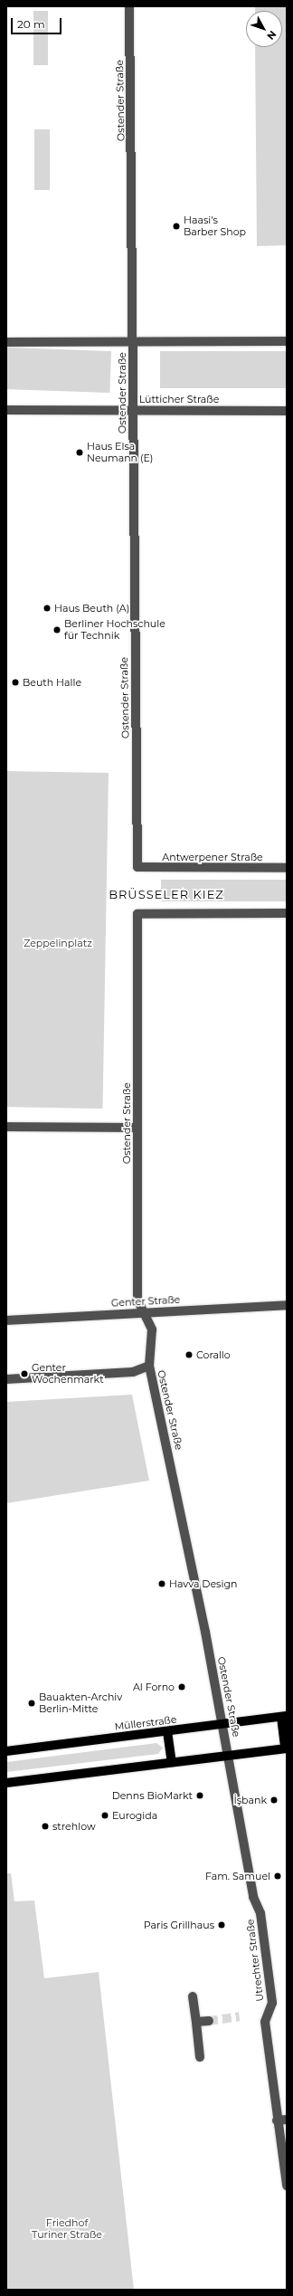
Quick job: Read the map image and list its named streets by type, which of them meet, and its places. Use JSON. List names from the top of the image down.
{
  "streets": {
    "main road": ["Müllerstraße"],
    "street": [
      "Ostender Straße",
      "Lütticher Straße",
      "Antwerpener Straße",
      "Genter Straße",
      "Utrechter Straße"
    ]
  },
  "crossings": [
    ["Ostender Straße", "Lütticher Straße"],
    ["Ostender Straße", "Antwerpener Straße"],
    ["Ostender Straße", "Genter Straße"],
    ["Ostender Straße", "Müllerstraße"],
    ["Ostender Straße", "Utrechter Straße"]
  ],
  "districts": ["BRÜSSELER KIEZ"],
  "parks": ["Zeppelinplatz", "Friedhof Turiner Straße"],
  "places": [
    "Haasi's Barber Shop",
    "Haus Elsa Neumann (E)",
    "Haus Beuth (A)",
    "Berliner Hochschule für Technik",
    "Beuth Halle",
    "Corallo",
    "Genter Wochenmarkt",
    "Havva Design",
    "Al Forno",
    "Bauakten-Archiv Berlin-Mitte",
    "Denns BioMarkt",
    "İşbank",
    "Eurogida",
    "strehlow",
    "Fam. Samuel",
    "Paris Grillhaus"
  ],
  "scale_bar": "20 m",
  "north": "bottom right"
}
